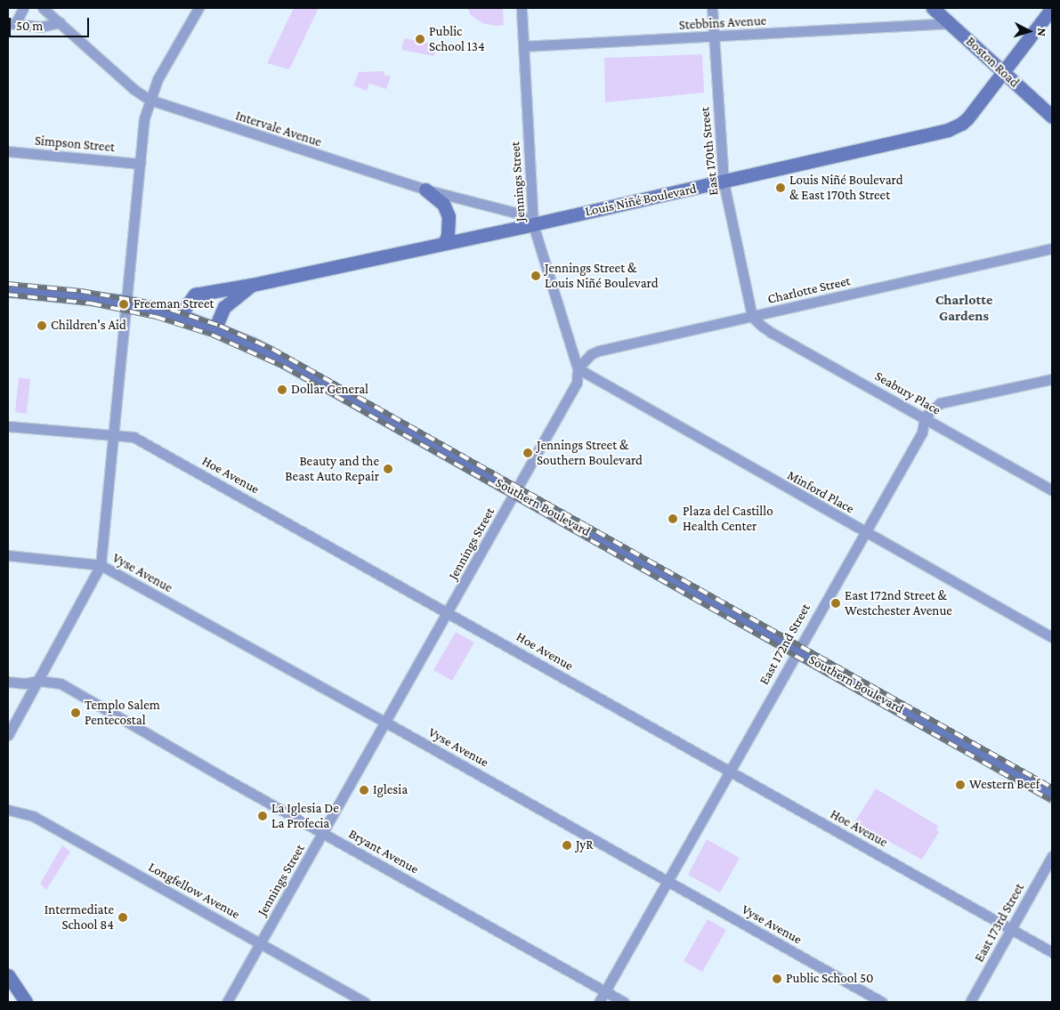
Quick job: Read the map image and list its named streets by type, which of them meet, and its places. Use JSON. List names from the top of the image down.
{
  "streets": {
    "main road": ["Boston Road", "Louis Niñé Boulevard", "Southern Boulevard"],
    "street": [
      "Stebbins Avenue",
      "Intervale Avenue",
      "Simpson Street",
      "East 170th Street",
      "Jennings Street",
      "Charlotte Street",
      "Seabury Place",
      "Hoe Avenue",
      "Minford Place",
      "Vyse Avenue",
      "East 172nd Street",
      "Bryant Avenue",
      "Longfellow Avenue",
      "East 173rd Street"
    ]
  },
  "crossings": [
    ["Stebbins Avenue", "Boston Road"],
    ["Stebbins Avenue", "East 170th Street"],
    ["Stebbins Avenue", "Jennings Street"],
    ["Boston Road", "Louis Niñé Boulevard"],
    ["Intervale Avenue", "Jennings Street"],
    ["Intervale Avenue", "Louis Niñé Boulevard"],
    ["East 170th Street", "Louis Niñé Boulevard"],
    ["East 170th Street", "Charlotte Street"],
    ["East 170th Street", "Seabury Place"],
    ["Jennings Street", "Louis Niñé Boulevard"],
    ["Jennings Street", "Charlotte Street"],
    ["Jennings Street", "Hoe Avenue"],
    ["Jennings Street", "Minford Place"],
    ["Jennings Street", "Southern Boulevard"],
    ["Jennings Street", "Vyse Avenue"],
    ["Jennings Street", "Bryant Avenue"],
    ["Jennings Street", "Longfellow Avenue"],
    ["Louis Niñé Boulevard", "Southern Boulevard"],
    ["Charlotte Street", "Seabury Place"],
    ["Charlotte Street", "Minford Place"],
    ["Seabury Place", "East 172nd Street"],
    ["Hoe Avenue", "East 172nd Street"],
    ["Hoe Avenue", "East 173rd Street"],
    ["Minford Place", "East 172nd Street"],
    ["Southern Boulevard", "East 172nd Street"],
    ["Vyse Avenue", "East 172nd Street"],
    ["East 172nd Street", "Bryant Avenue"]
  ],
  "districts": ["Charlotte Gardens"],
  "places": [
    "Public School 134",
    "Louis Niñé Boulevard & East 170th Street",
    "Jennings Street & Louis Niñé Boulevard",
    "Freeman Street",
    "Children's Aid",
    "Dollar General",
    "Jennings Street & Southern Boulevard",
    "Beauty and the Beast Auto Repair",
    "Plaza del Castillo Health Center",
    "East 172nd Street & Westchester Avenue",
    "Templo Salem Pentecostal",
    "Western Beef",
    "Iglesia",
    "La Iglesia De La Profecia",
    "JyR",
    "Intermediate School 84",
    "Public School 50"
  ],
  "scale_bar": "50 m",
  "north": "right"
}
